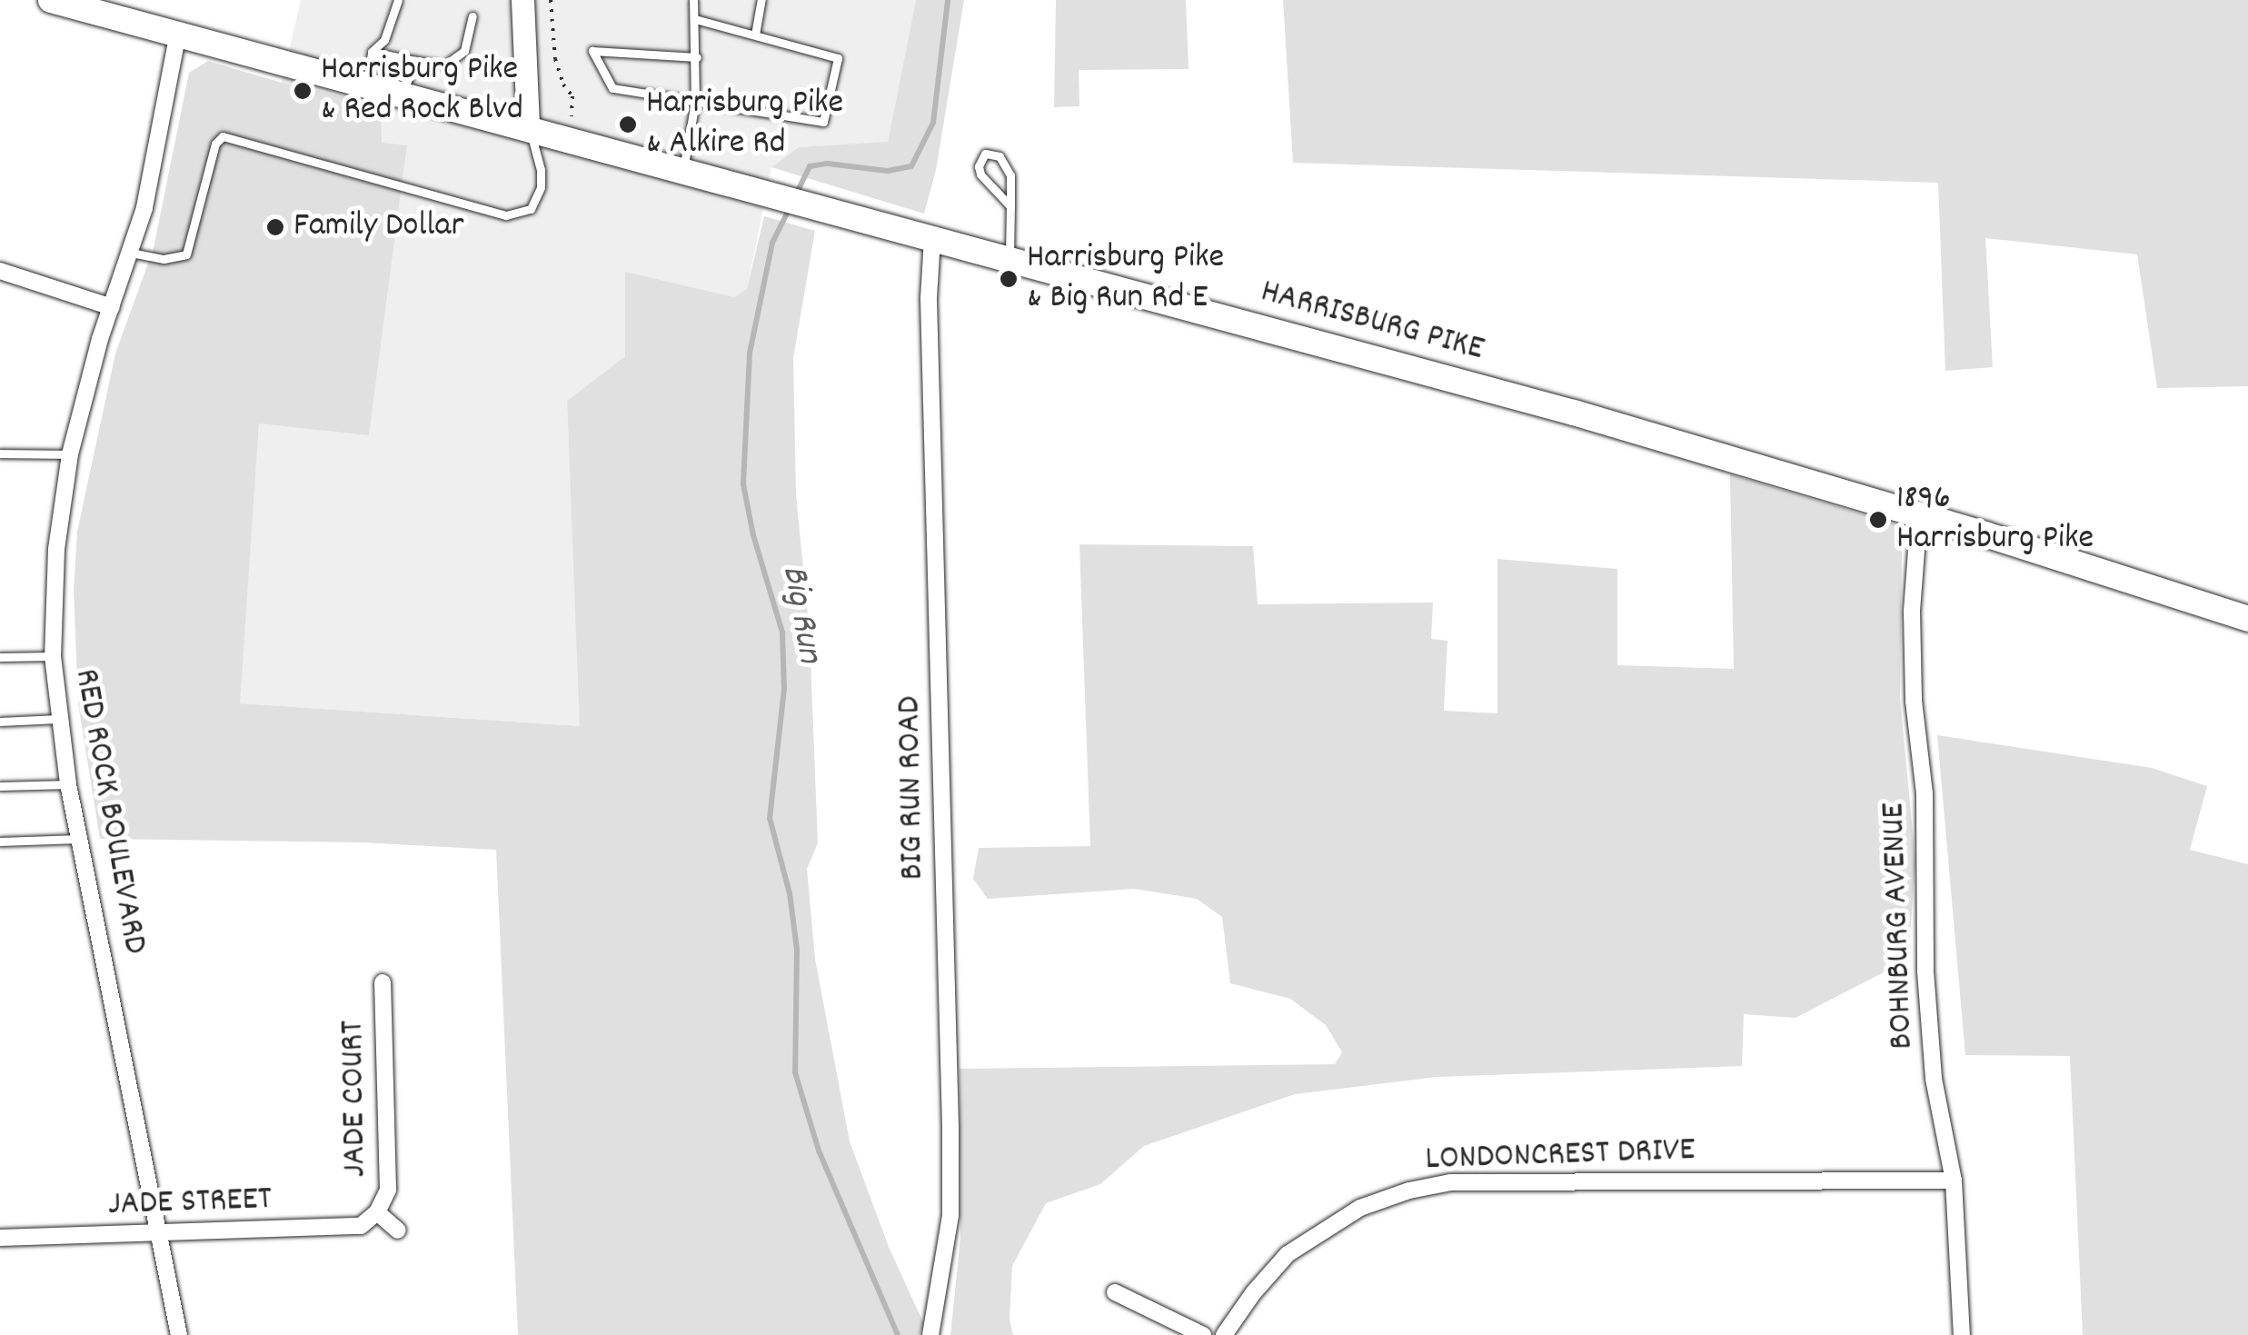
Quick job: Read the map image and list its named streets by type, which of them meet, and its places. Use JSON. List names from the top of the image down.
{
  "streets": {
    "main road": ["HARRISBURG PIKE"],
    "street": [
      "BIG RUN ROAD",
      "RED ROCK BOULEVARD",
      "BOHNBURG AVENUE",
      "JADE COURT",
      "LONDONCREST DRIVE",
      "JADE STREET"
    ]
  },
  "crossings": [
    ["HARRISBURG PIKE", "BIG RUN ROAD"],
    ["HARRISBURG PIKE", "RED ROCK BOULEVARD"],
    ["HARRISBURG PIKE", "BOHNBURG AVENUE"],
    ["RED ROCK BOULEVARD", "JADE STREET"],
    ["BOHNBURG AVENUE", "LONDONCREST DRIVE"],
    ["JADE COURT", "JADE STREET"]
  ],
  "water": ["Big Run"],
  "places": [
    "Harrisburg Pike & Red Rock Blvd",
    "Harrisburg Pike & Alkire Rd",
    "Family Dollar",
    "Harrisburg Pike & Big Run Rd E",
    "1896 Harrisburg Pike"
  ]
}
